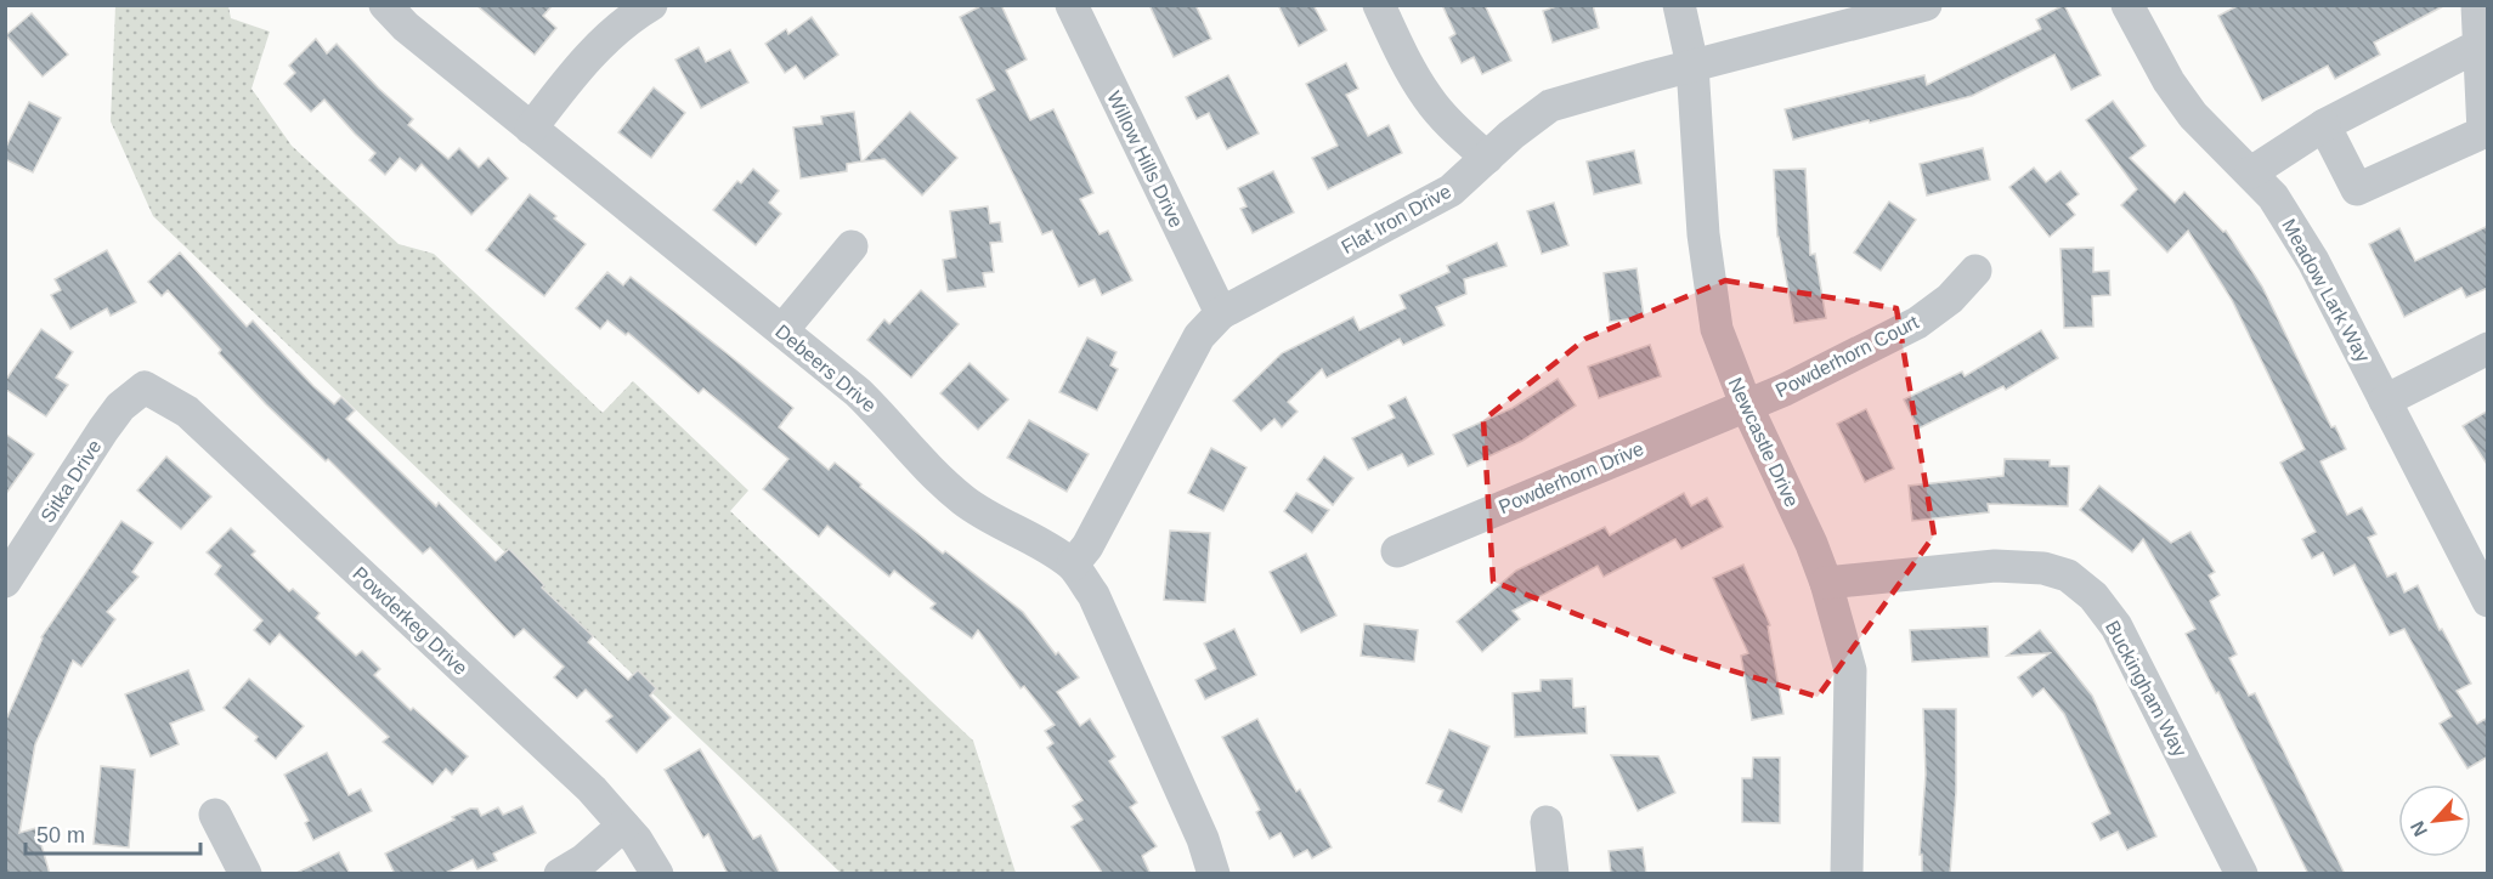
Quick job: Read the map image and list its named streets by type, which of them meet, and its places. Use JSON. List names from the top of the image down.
{
  "streets": {
    "street": [
      "Willow Hills Drive",
      "Flat Iron Drive",
      "Meadow Lark Way",
      "Powderhorn Court",
      "Debeers Drive",
      "Newcastle Drive",
      "Powderhorn Drive",
      "Sitka Drive",
      "Powderkeg Drive",
      "Buckingham Way"
    ]
  },
  "crossings": [
    ["Willow Hills Drive", "Flat Iron Drive"],
    ["Flat Iron Drive", "Debeers Drive"],
    ["Flat Iron Drive", "Newcastle Drive"],
    ["Powderhorn Court", "Newcastle Drive"],
    ["Powderhorn Court", "Powderhorn Drive"],
    ["Newcastle Drive", "Powderhorn Drive"],
    ["Newcastle Drive", "Buckingham Way"],
    ["Sitka Drive", "Powderkeg Drive"]
  ],
  "scale_bar": "50 m",
  "north": "bottom left"
}
